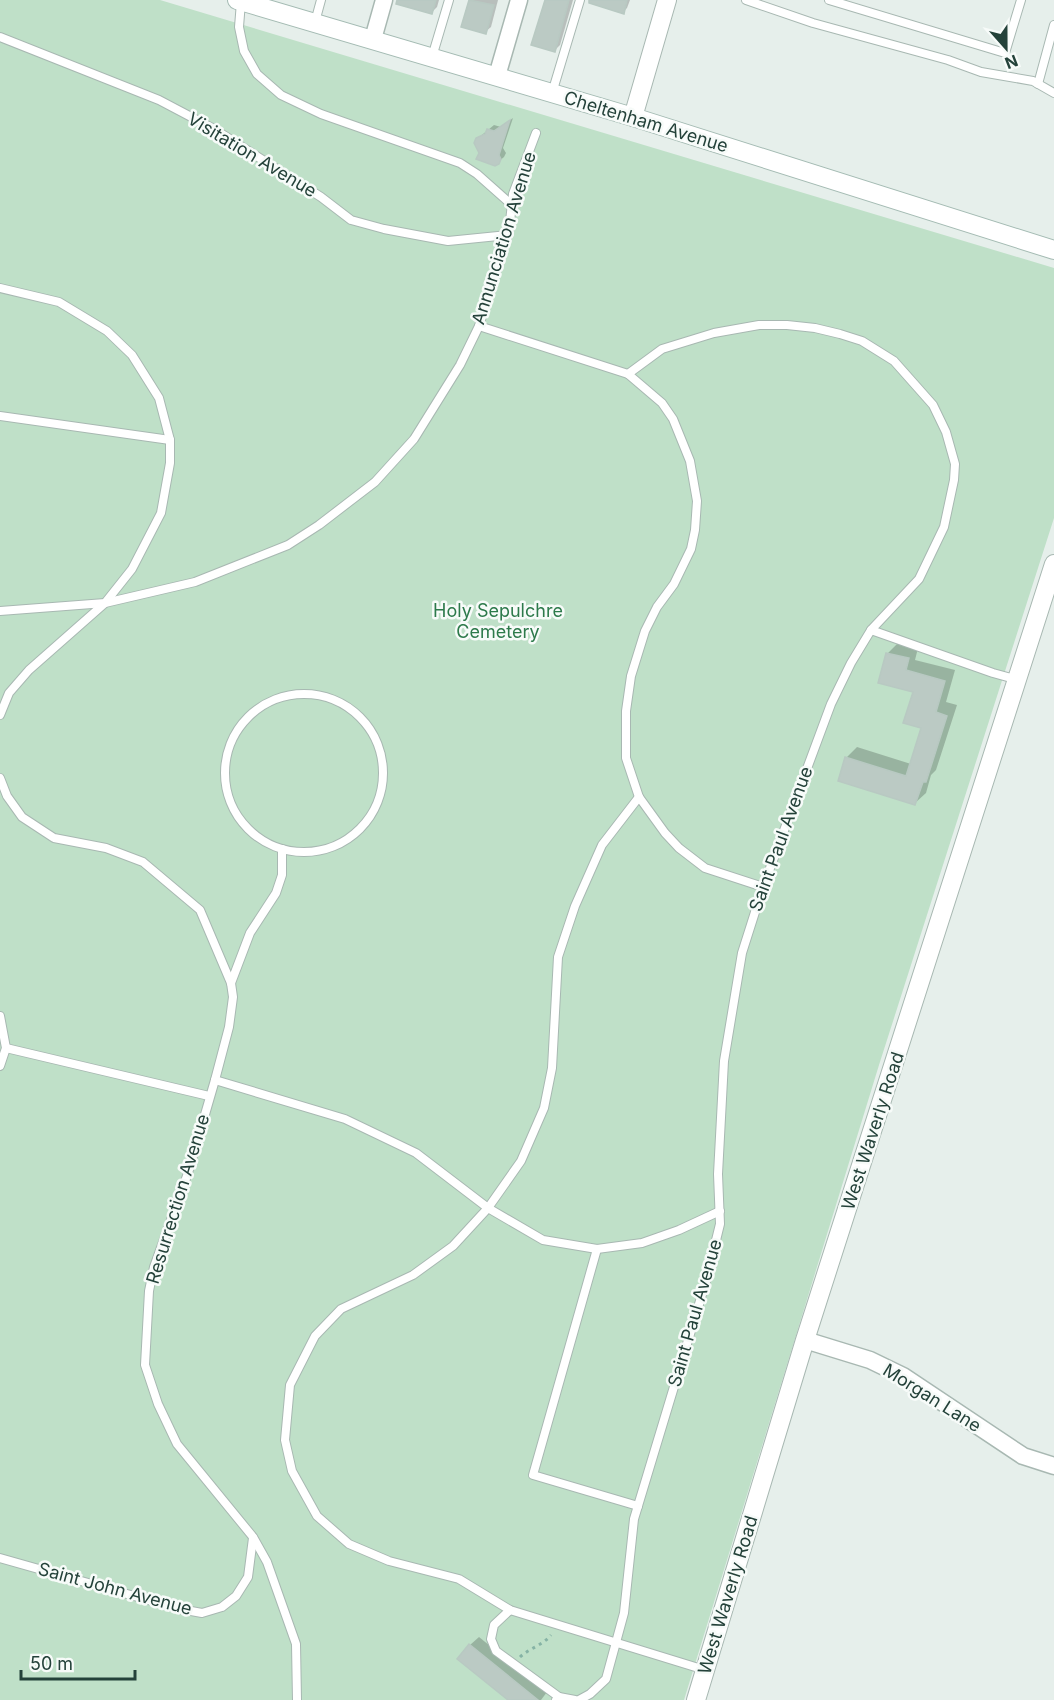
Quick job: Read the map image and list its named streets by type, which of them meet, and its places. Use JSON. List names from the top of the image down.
{
  "streets": {
    "street": ["Cheltenham Avenue", "West Waverly Road", "Morgan Lane"],
    "lane": [
      "Visitation Avenue",
      "Annunciation Avenue",
      "Saint Paul Avenue",
      "Resurrection Avenue",
      "Saint John Avenue"
    ]
  },
  "crossings": [
    ["Visitation Avenue", "Annunciation Avenue"],
    ["West Waverly Road", "Morgan Lane"],
    ["Resurrection Avenue", "Saint John Avenue"]
  ],
  "parks": ["Holy Sepulchre Cemetery"],
  "scale_bar": "50 m",
  "north": "bottom"
}
